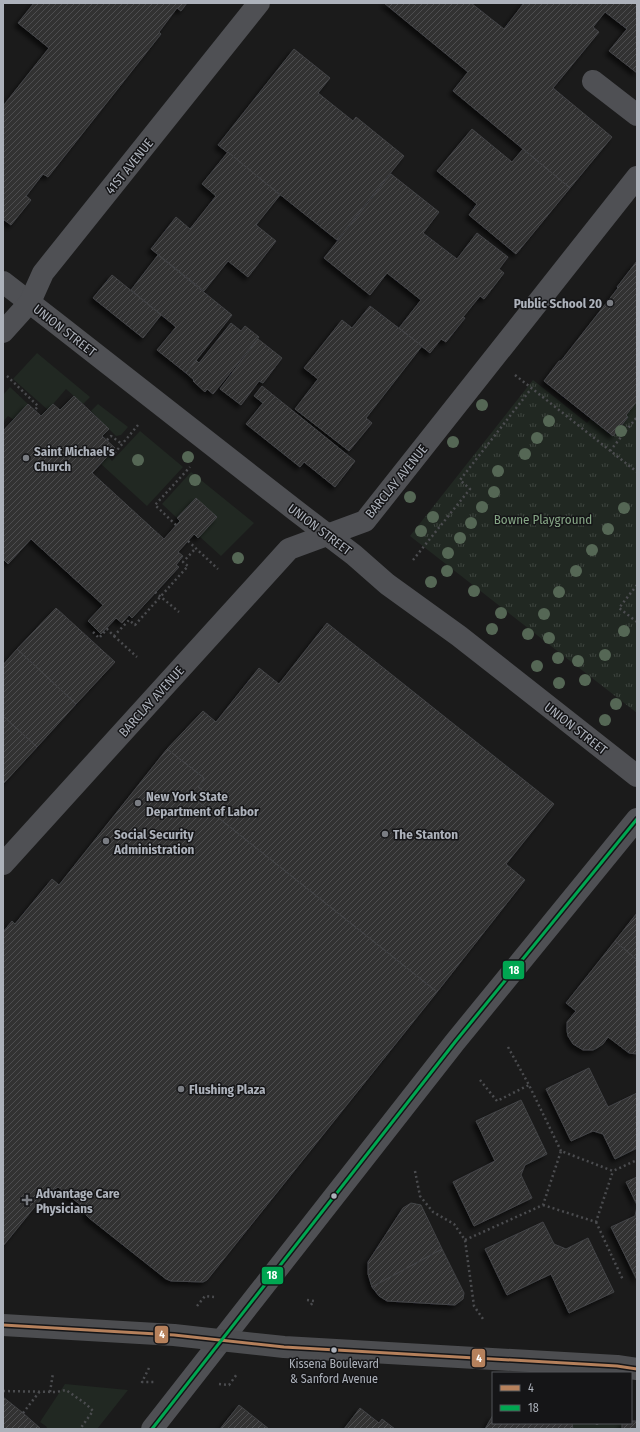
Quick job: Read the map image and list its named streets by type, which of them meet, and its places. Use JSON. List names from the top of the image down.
{
  "streets": {
    "street": ["41ST AVENUE", "UNION STREET", "BARCLAY AVENUE"]
  },
  "crossings": [
    ["41ST AVENUE", "UNION STREET"],
    ["UNION STREET", "BARCLAY AVENUE"]
  ],
  "parks": ["Bowne Playground"],
  "places": {
    "other": [
      "Public School 20",
      "Saint Michael's Church",
      "New York State Department of Labor",
      "The Stanton",
      "Social Security Administration",
      "Flushing Plaza",
      "Kissena Boulevard & Sanford Avenue"
    ],
    "health": ["Advantage Care Physicians"]
  },
  "lines": ["transit line 18", "transit line 4"],
  "legend": ["4", "18"]
}
